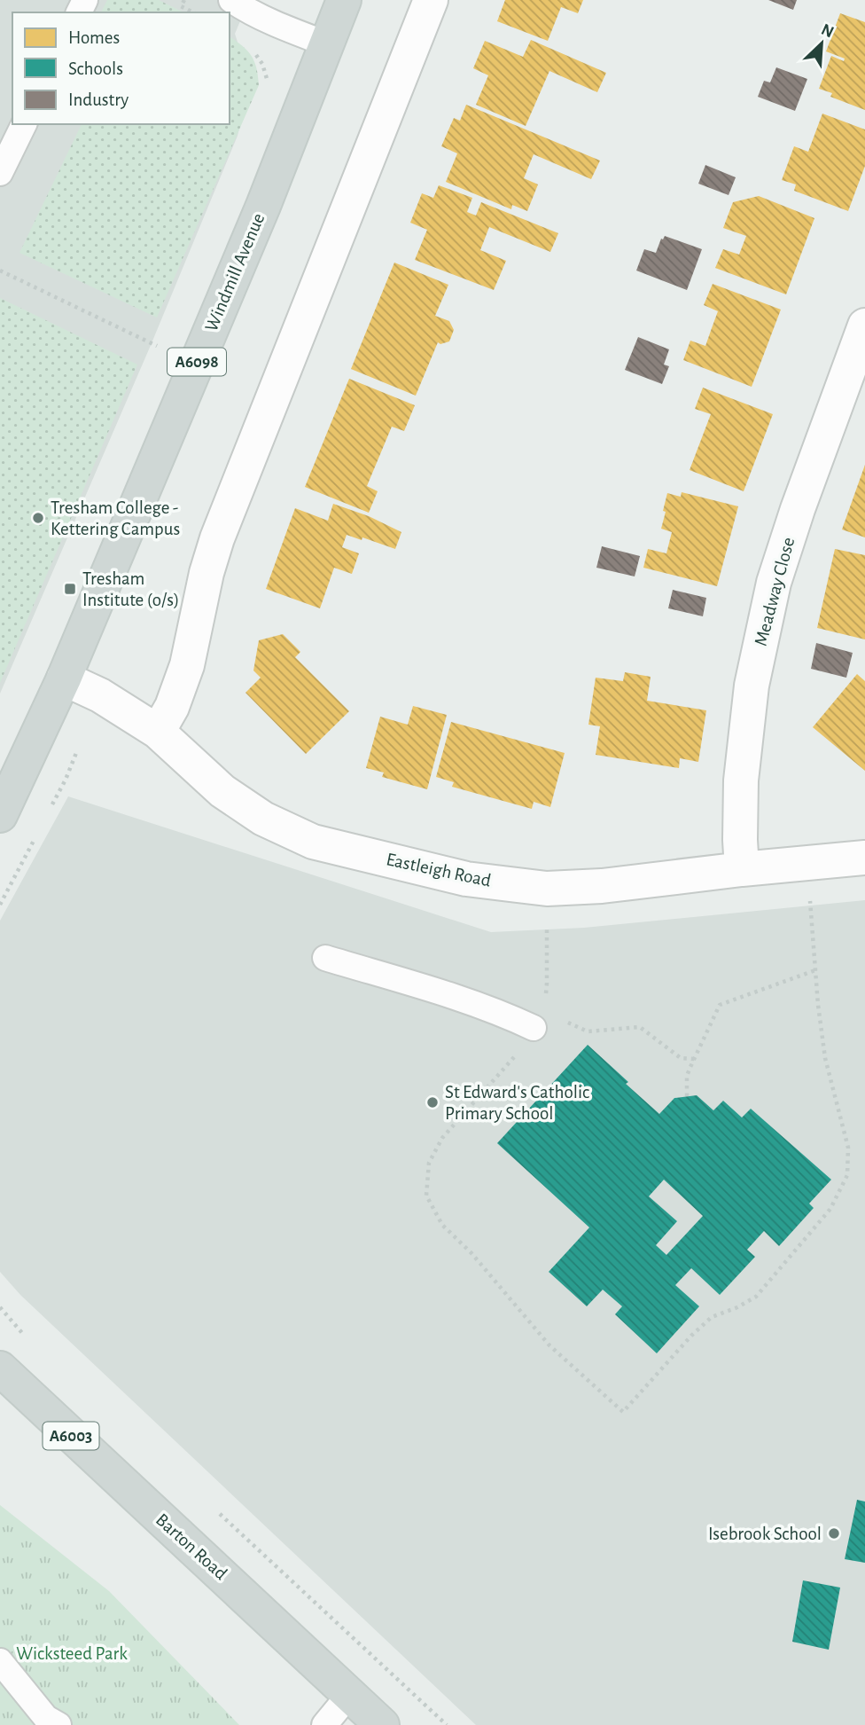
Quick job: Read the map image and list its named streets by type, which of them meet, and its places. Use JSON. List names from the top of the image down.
{
  "streets": {
    "main road": [
      "Windmill Avenue",
      "A6098",
      "A6003",
      "Barton Road"
    ],
    "street": ["Meadway Close", "Eastleigh Road"]
  },
  "crossings": [
    ["Windmill Avenue", "Eastleigh Road"],
    ["Meadway Close", "Eastleigh Road"]
  ],
  "parks": ["Wicksteed Park"],
  "places": {
    "other": ["Tresham College - Kettering Campus", "St Edward's Catholic Primary School", "Isebrook School"],
    "transit": ["Tresham Institute (o/s)"]
  },
  "legend": ["Homes", "Schools", "Industry"],
  "north": "top right"
}
